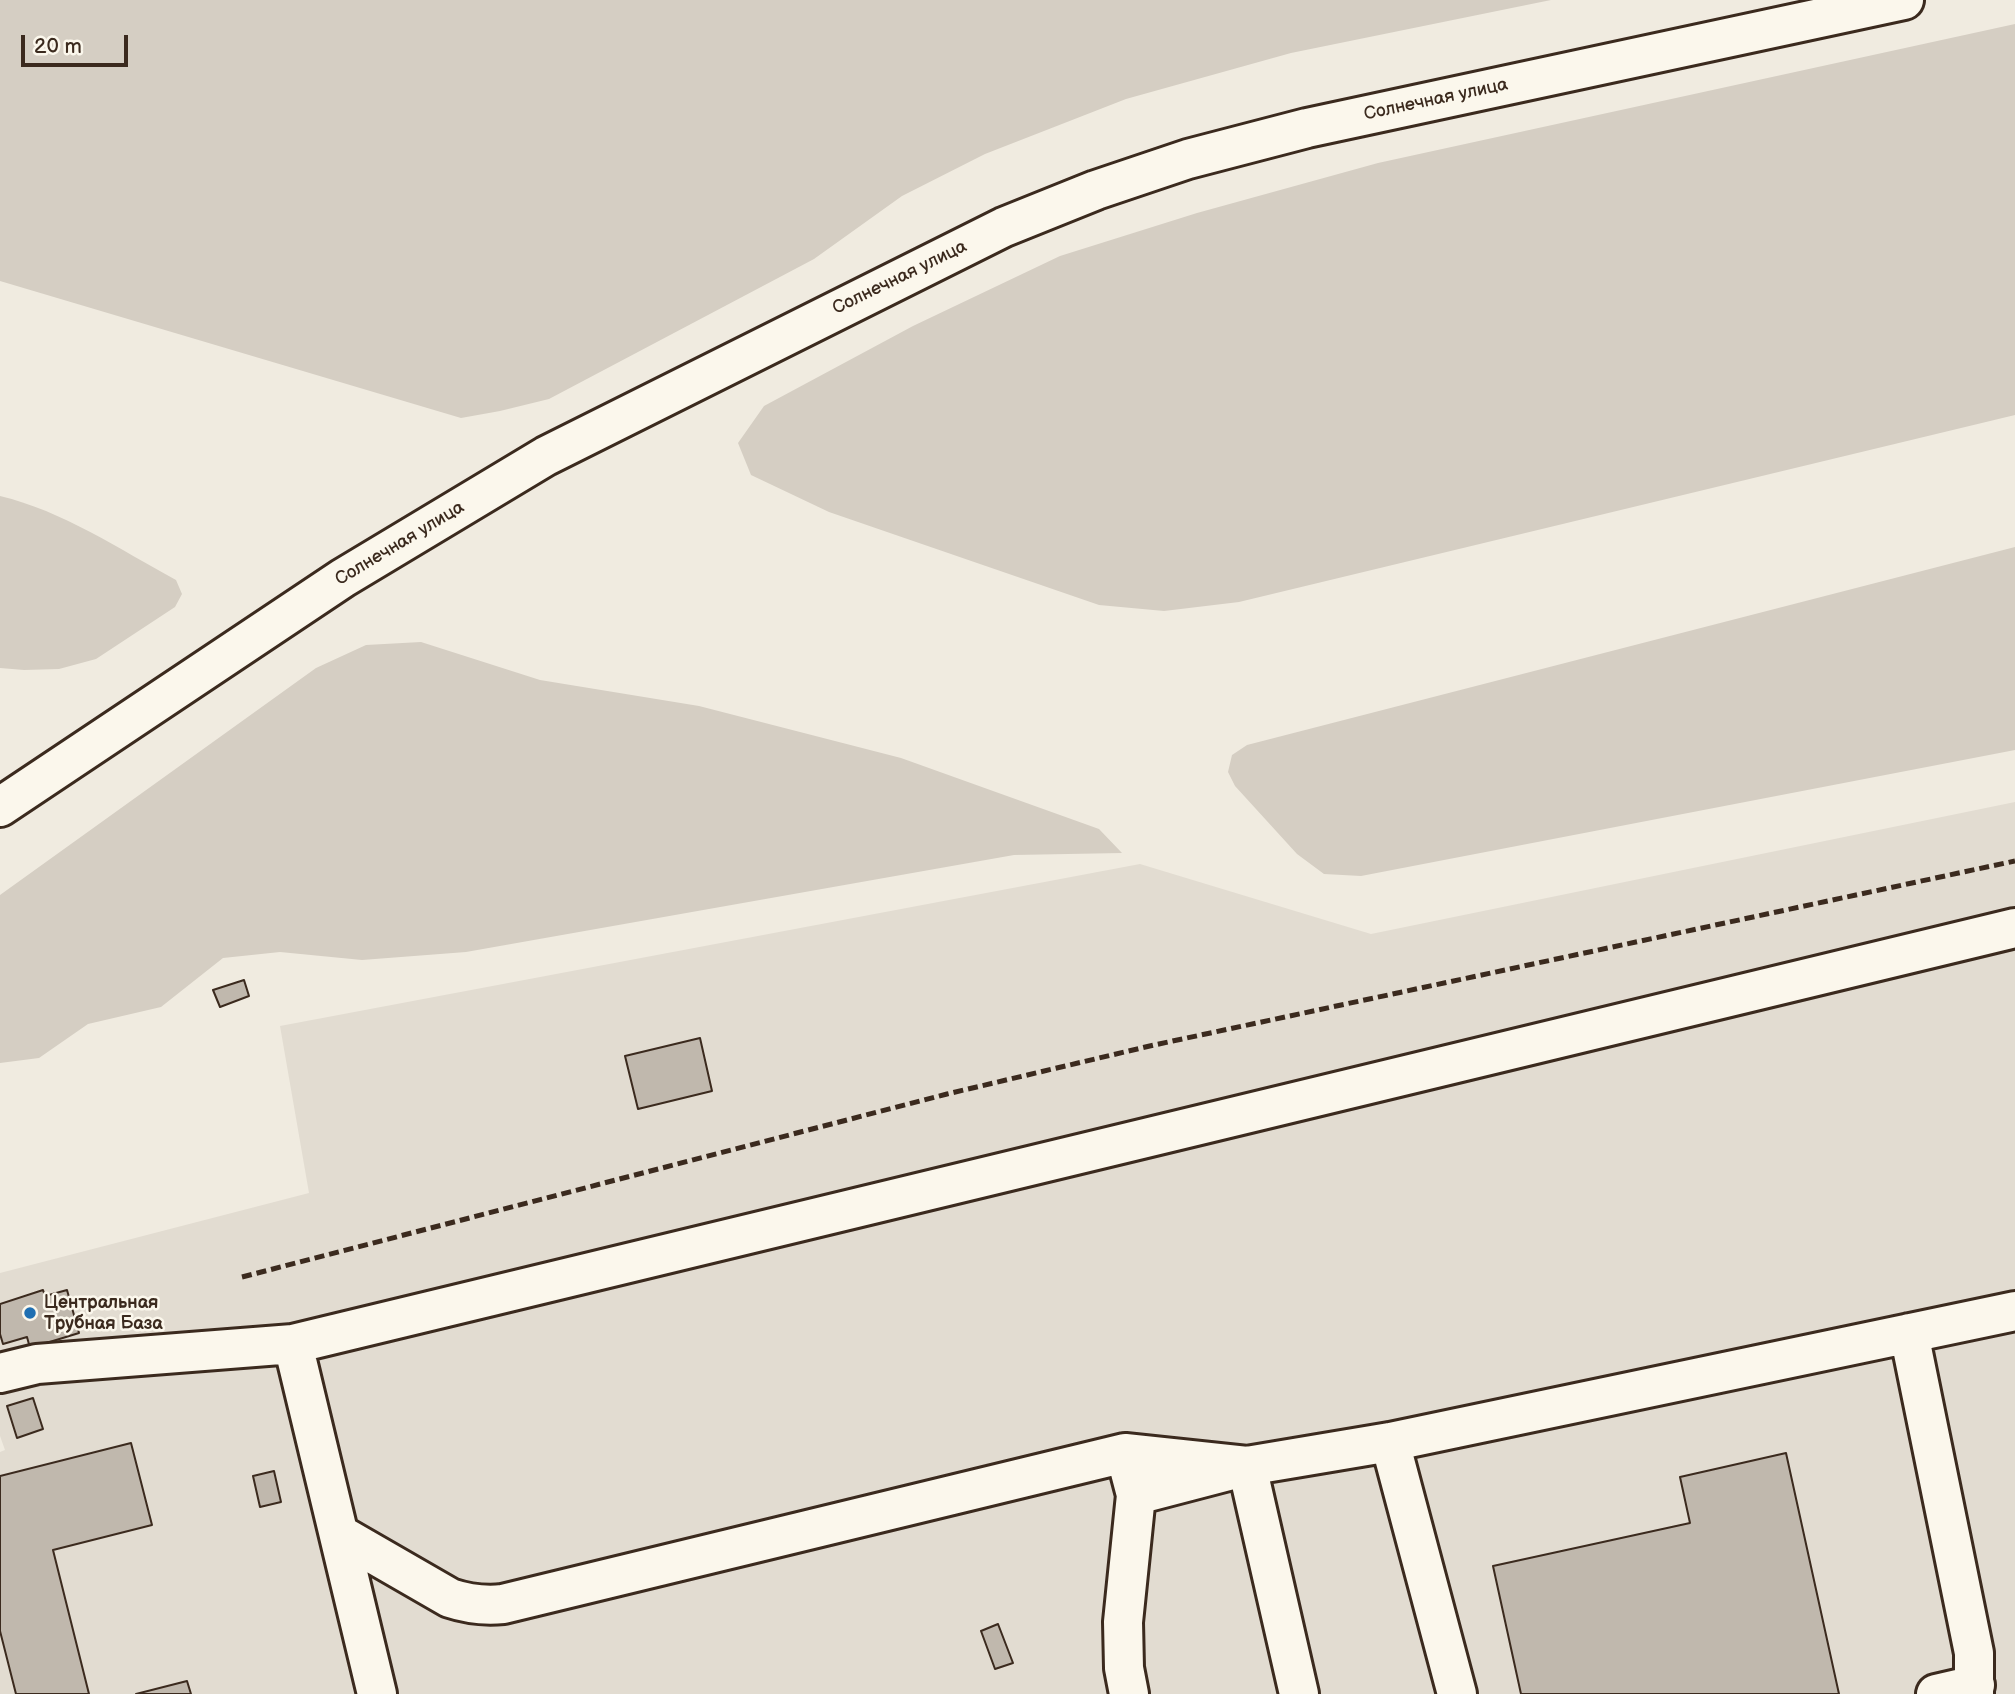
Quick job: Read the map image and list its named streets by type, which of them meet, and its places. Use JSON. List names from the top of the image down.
{
  "streets": {
    "street": ["Солнечная улица"]
  },
  "places": ["Центральная Трубная База"],
  "scale_bar": "20 m"
}
